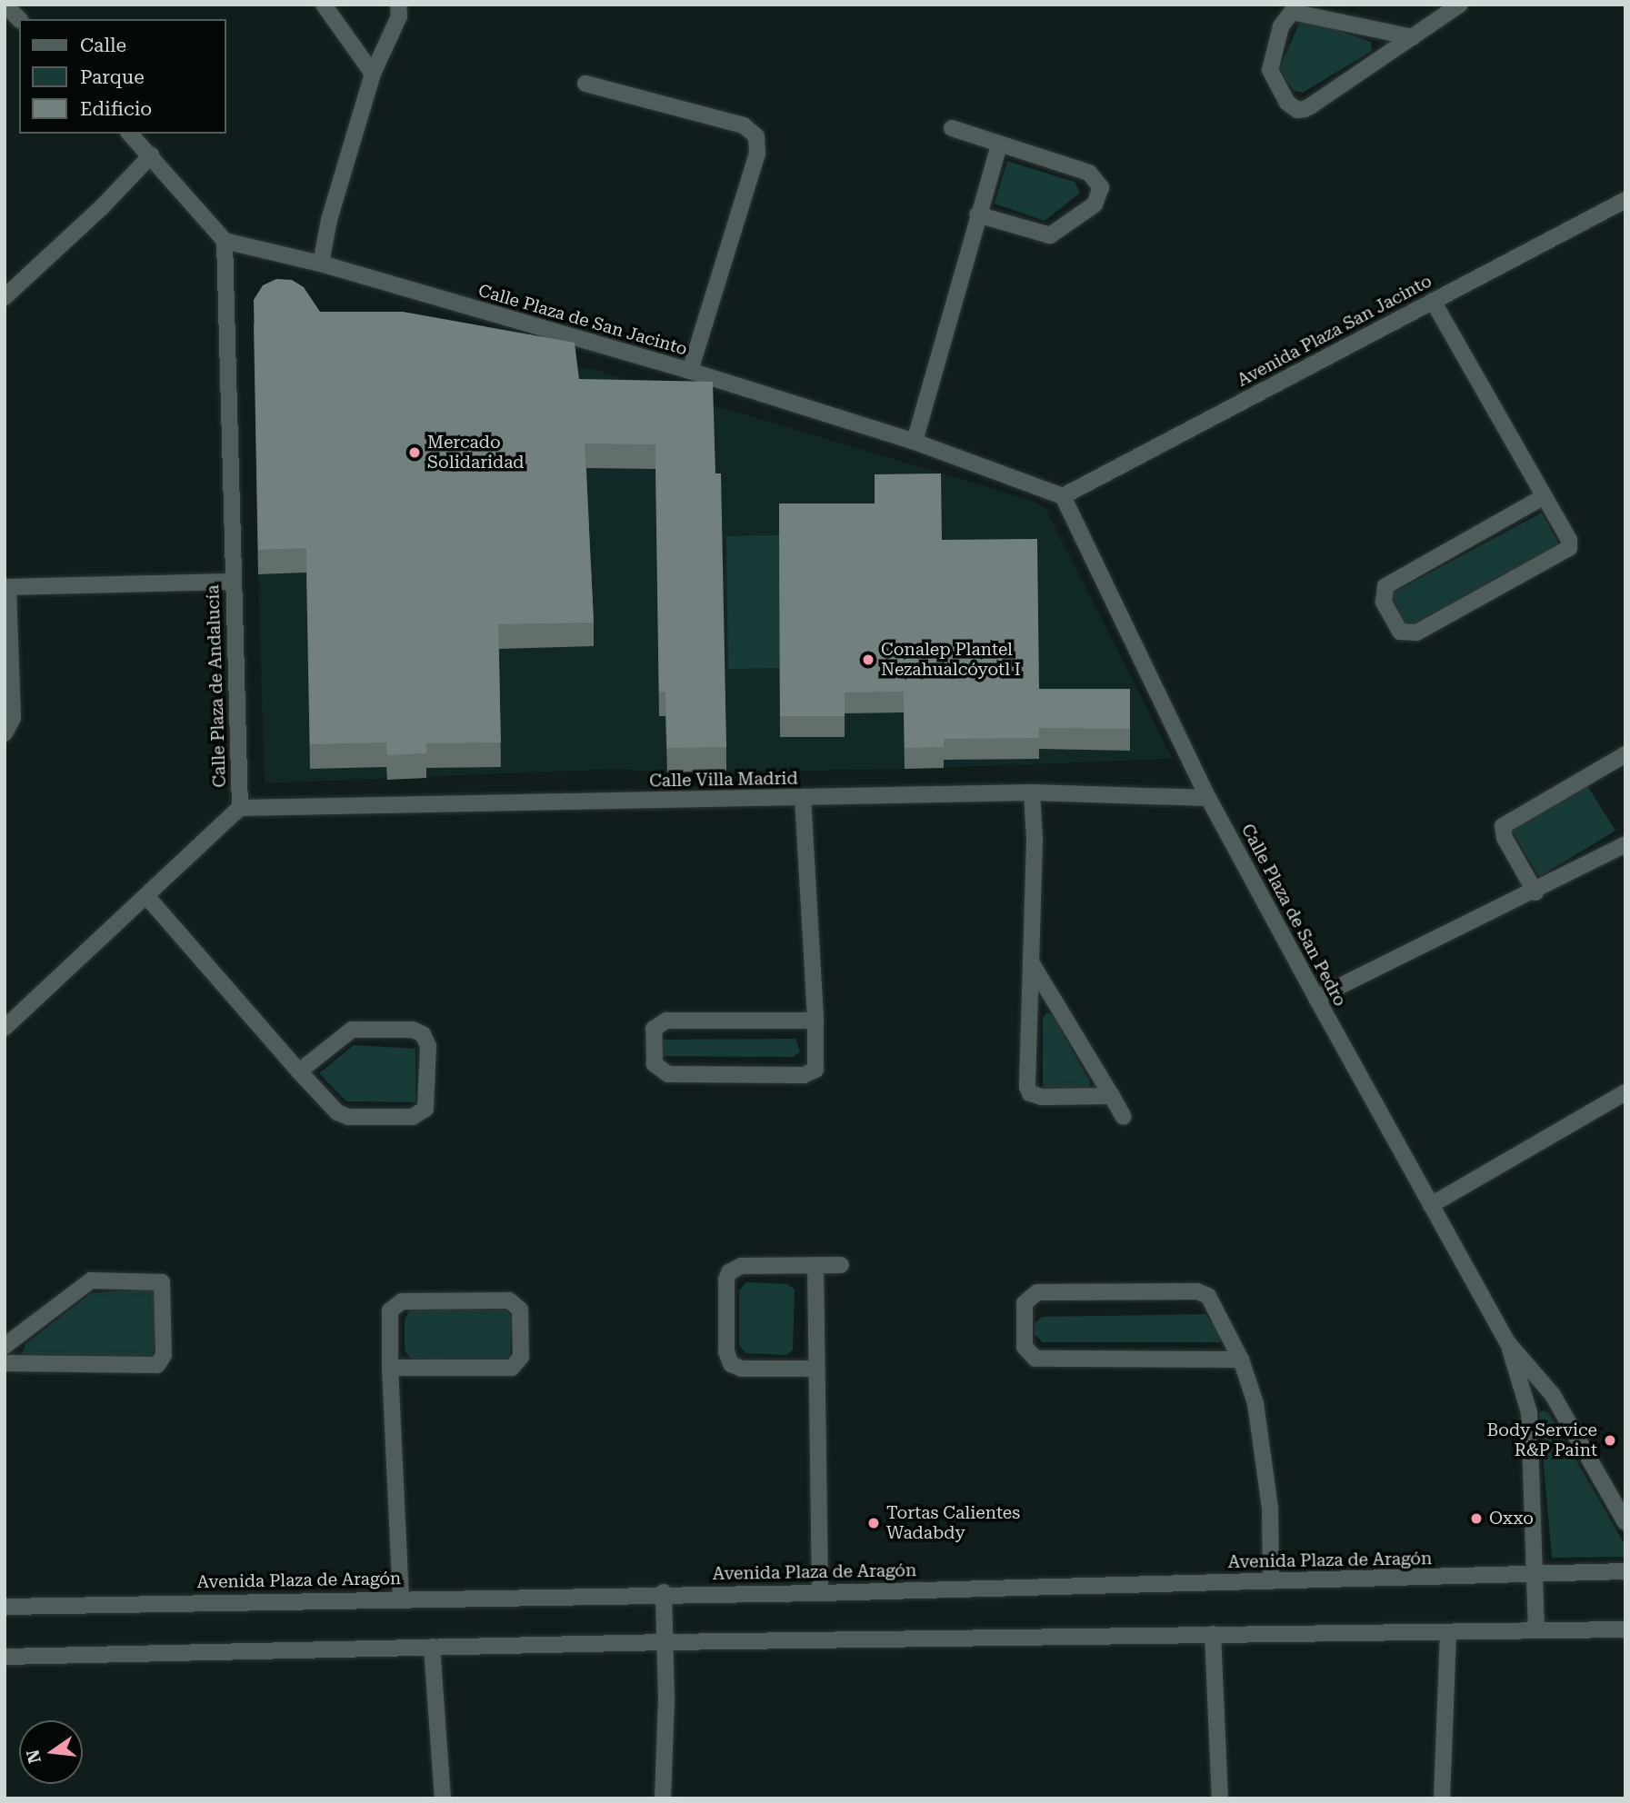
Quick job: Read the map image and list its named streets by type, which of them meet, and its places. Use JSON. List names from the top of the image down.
{
  "streets": {
    "street": [
      "Calle Plaza de San Jacinto",
      "Avenida Plaza San Jacinto",
      "Calle Plaza de Andalucía",
      "Calle Villa Madrid",
      "Calle Plaza de San Pedro",
      "Avenida Plaza de Aragón"
    ]
  },
  "crossings": [
    ["Calle Plaza de San Jacinto", "Avenida Plaza San Jacinto"],
    ["Calle Plaza de San Jacinto", "Calle Plaza de Andalucía"],
    ["Calle Plaza de San Jacinto", "Calle Plaza de San Pedro"],
    ["Avenida Plaza San Jacinto", "Calle Plaza de San Pedro"],
    ["Calle Plaza de Andalucía", "Calle Villa Madrid"],
    ["Calle Villa Madrid", "Calle Plaza de San Pedro"],
    ["Calle Plaza de San Pedro", "Avenida Plaza de Aragón"]
  ],
  "places": [
    "Mercado Solidaridad",
    "Conalep Plantel Nezahualcóyotl I",
    "Body Service R&P Paint",
    "Oxxo",
    "Tortas Calientes Wadabdy"
  ],
  "legend": ["Calle", "Parque", "Edificio"],
  "north": "left"
}
